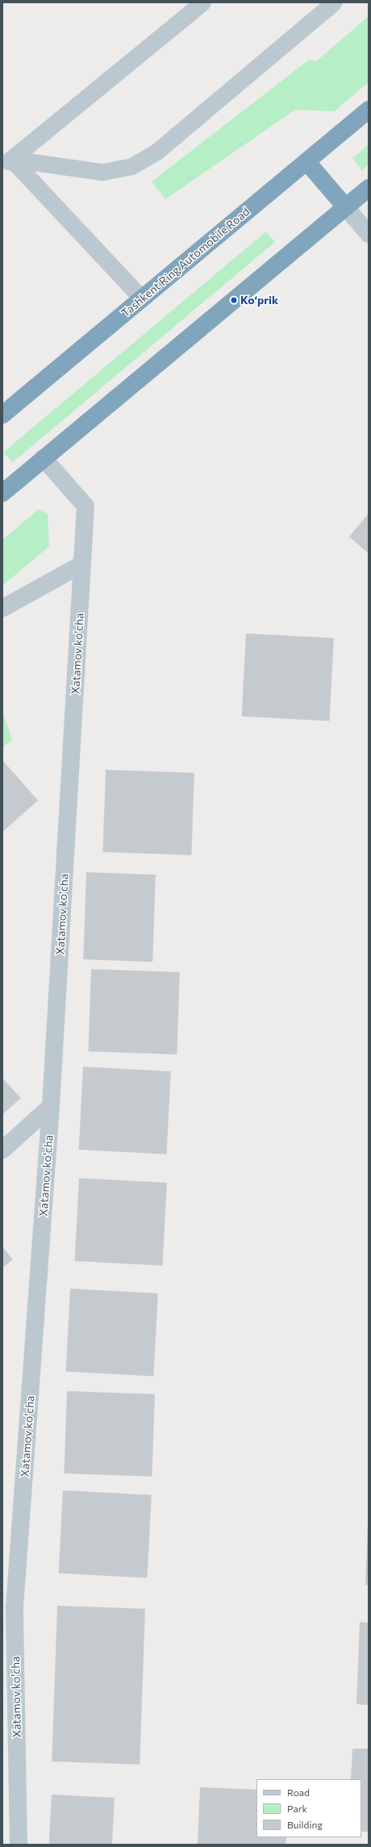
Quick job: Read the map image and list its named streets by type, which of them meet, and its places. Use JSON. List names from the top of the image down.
{
  "streets": {
    "highway": ["Tashkent Ring Automobile Road"],
    "street": ["Xatamov ko'cha"]
  },
  "places": ["Koʻprik"],
  "legend": ["Road", "Park", "Building"]
}
